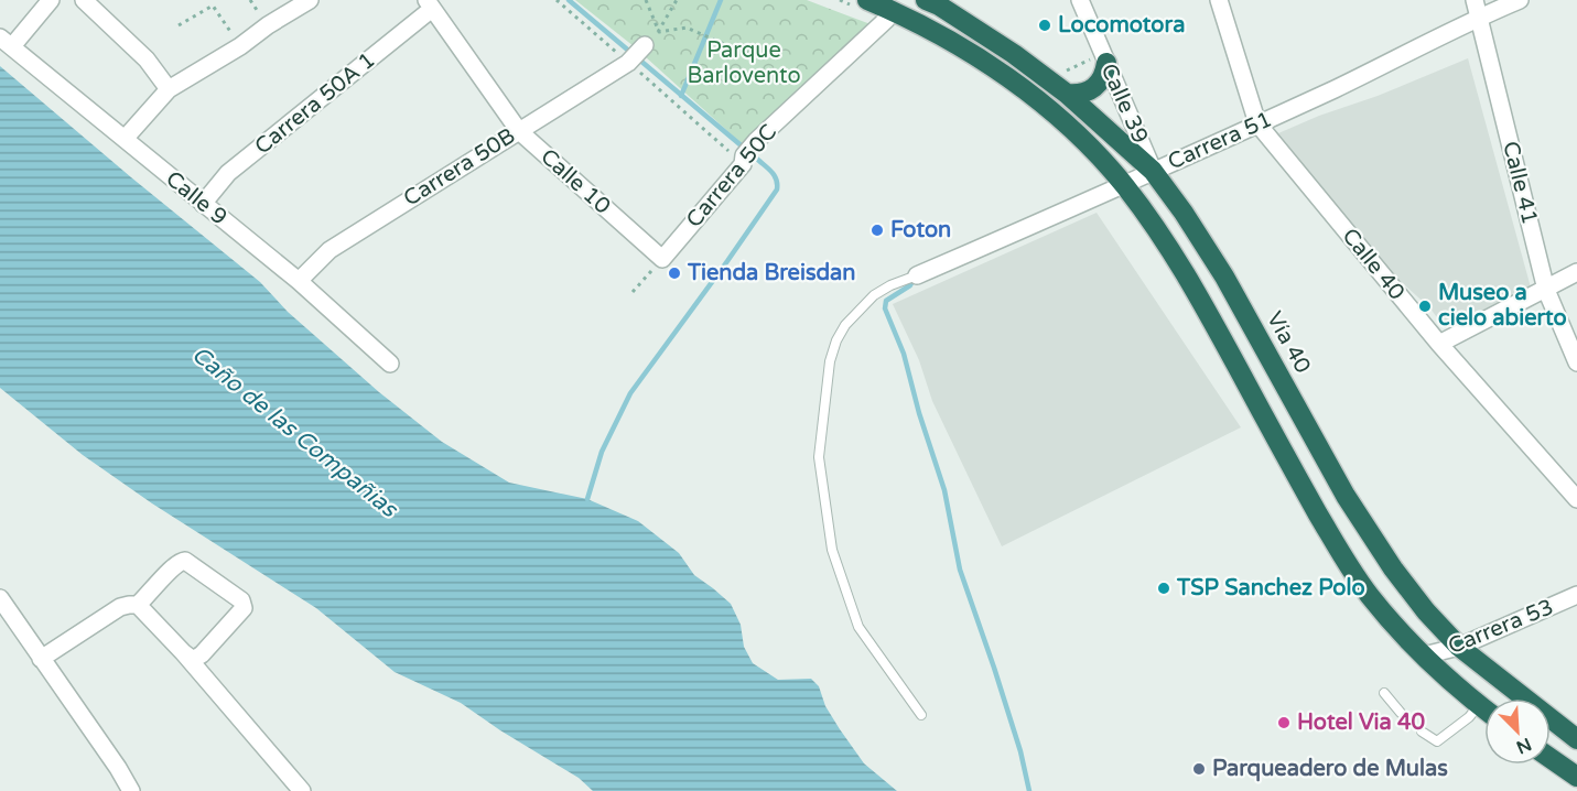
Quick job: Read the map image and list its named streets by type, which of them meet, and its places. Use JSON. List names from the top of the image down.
{
  "streets": {
    "highway": ["Vía 40"],
    "street": [
      "Carrera 50A 1",
      "Calle 39",
      "Carrera 51",
      "Carrera 50B",
      "Carrera 50C",
      "Calle 10",
      "Calle 41",
      "Calle 9",
      "Calle 40",
      "Carrera 53"
    ]
  },
  "crossings": [
    ["Carrera 50A 1", "Calle 10"],
    ["Carrera 50A 1", "Calle 9"],
    ["Calle 39", "Carrera 51"],
    ["Calle 39", "Vía 40"],
    ["Carrera 51", "Calle 41"],
    ["Carrera 51", "Calle 40"],
    ["Carrera 51", "Vía 40"],
    ["Carrera 50B", "Calle 10"],
    ["Carrera 50B", "Calle 9"],
    ["Carrera 50C", "Calle 10"],
    ["Vía 40", "Carrera 53"]
  ],
  "water": ["Caño de las Compañias"],
  "parks": ["Parque Barlovento"],
  "places": [
    "Locomotora",
    "Foton",
    "Tienda Breisdan",
    "Museo a cielo abierto",
    "TSP Sanchez Polo",
    "Hotel Via 40",
    "Parqueadero de Mulas"
  ],
  "north": "bottom right"
}
